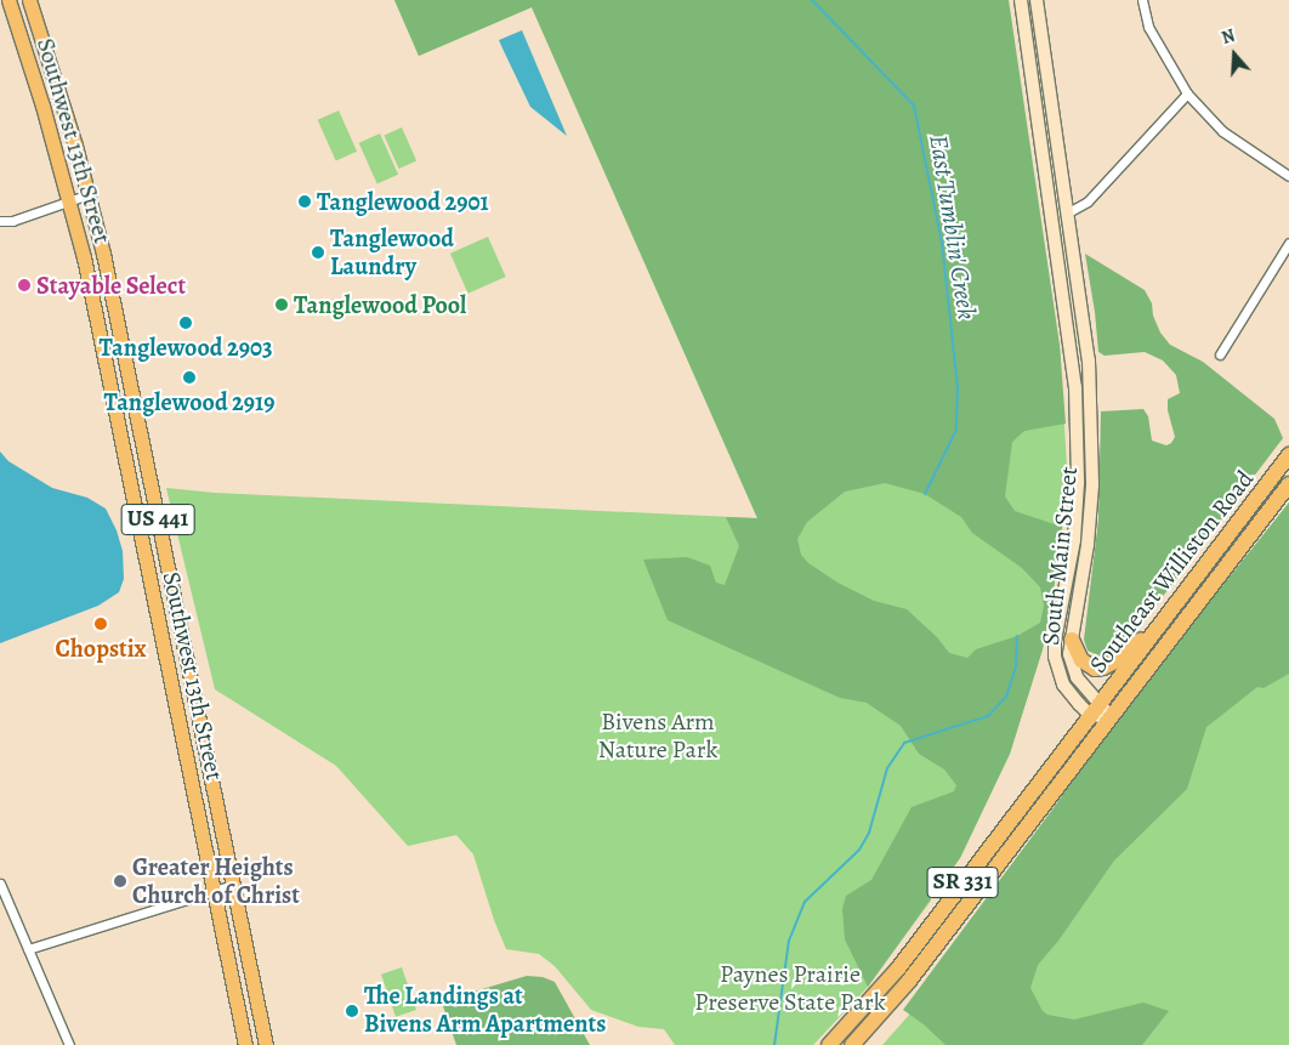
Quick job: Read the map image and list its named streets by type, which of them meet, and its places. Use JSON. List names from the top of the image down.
{
  "streets": {
    "highway": ["Southeast Williston Road", "SR 331"],
    "main road": ["Southwest 13th Street", "US 441", "South Main Street"]
  },
  "crossings": [
    ["South Main Street", "Southeast Williston Road"],
    ["South Main Street", "SR 331"],
    ["Southeast Williston Road", "SR 331"]
  ],
  "water": ["East Tumblin' Creek"],
  "parks": ["Bivens Arm Nature Park", "Paynes Prairie Preserve State Park"],
  "places": [
    "Tanglewood 2901",
    "Tanglewood Laundry",
    "Stayable Select",
    "Tanglewood Pool",
    "Tanglewood 2903",
    "Tanglewood 2919",
    "Chopstix",
    "Greater Heights Church of Christ",
    "The Landings at Bivens Arm Apartments"
  ],
  "north": "top"
}
